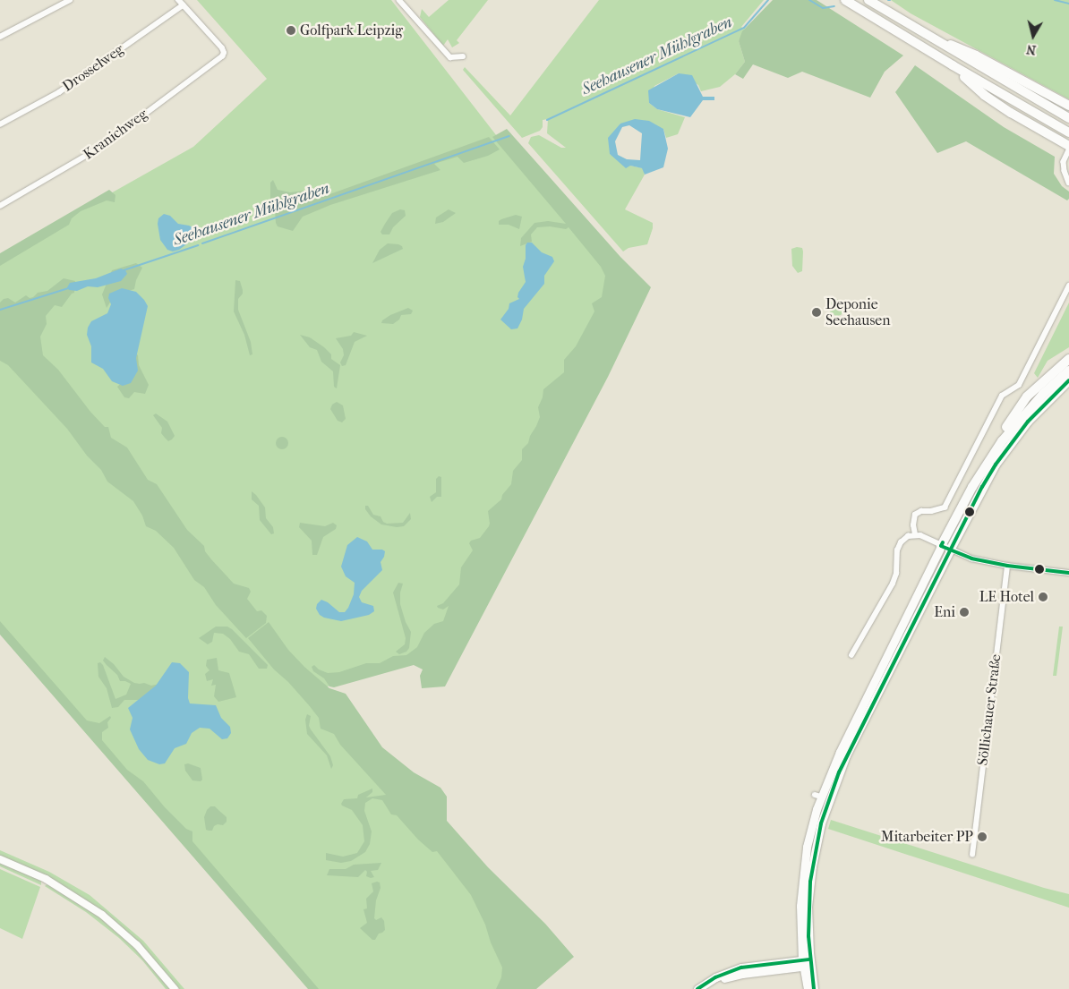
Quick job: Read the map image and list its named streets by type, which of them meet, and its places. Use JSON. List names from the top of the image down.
{
  "streets": {
    "street": ["Drosselweg", "Kranichweg", "Söllichauer Straße"]
  },
  "crossings": [
    ["Drosselweg", "Kranichweg"]
  ],
  "water": ["Seehausener Mühlgraben"],
  "places": [
    "Golfpark Leipzig",
    "Deponie Seehausen",
    "LE Hotel",
    "Eni",
    "Mitarbeiter PP"
  ],
  "north": "bottom"
}
